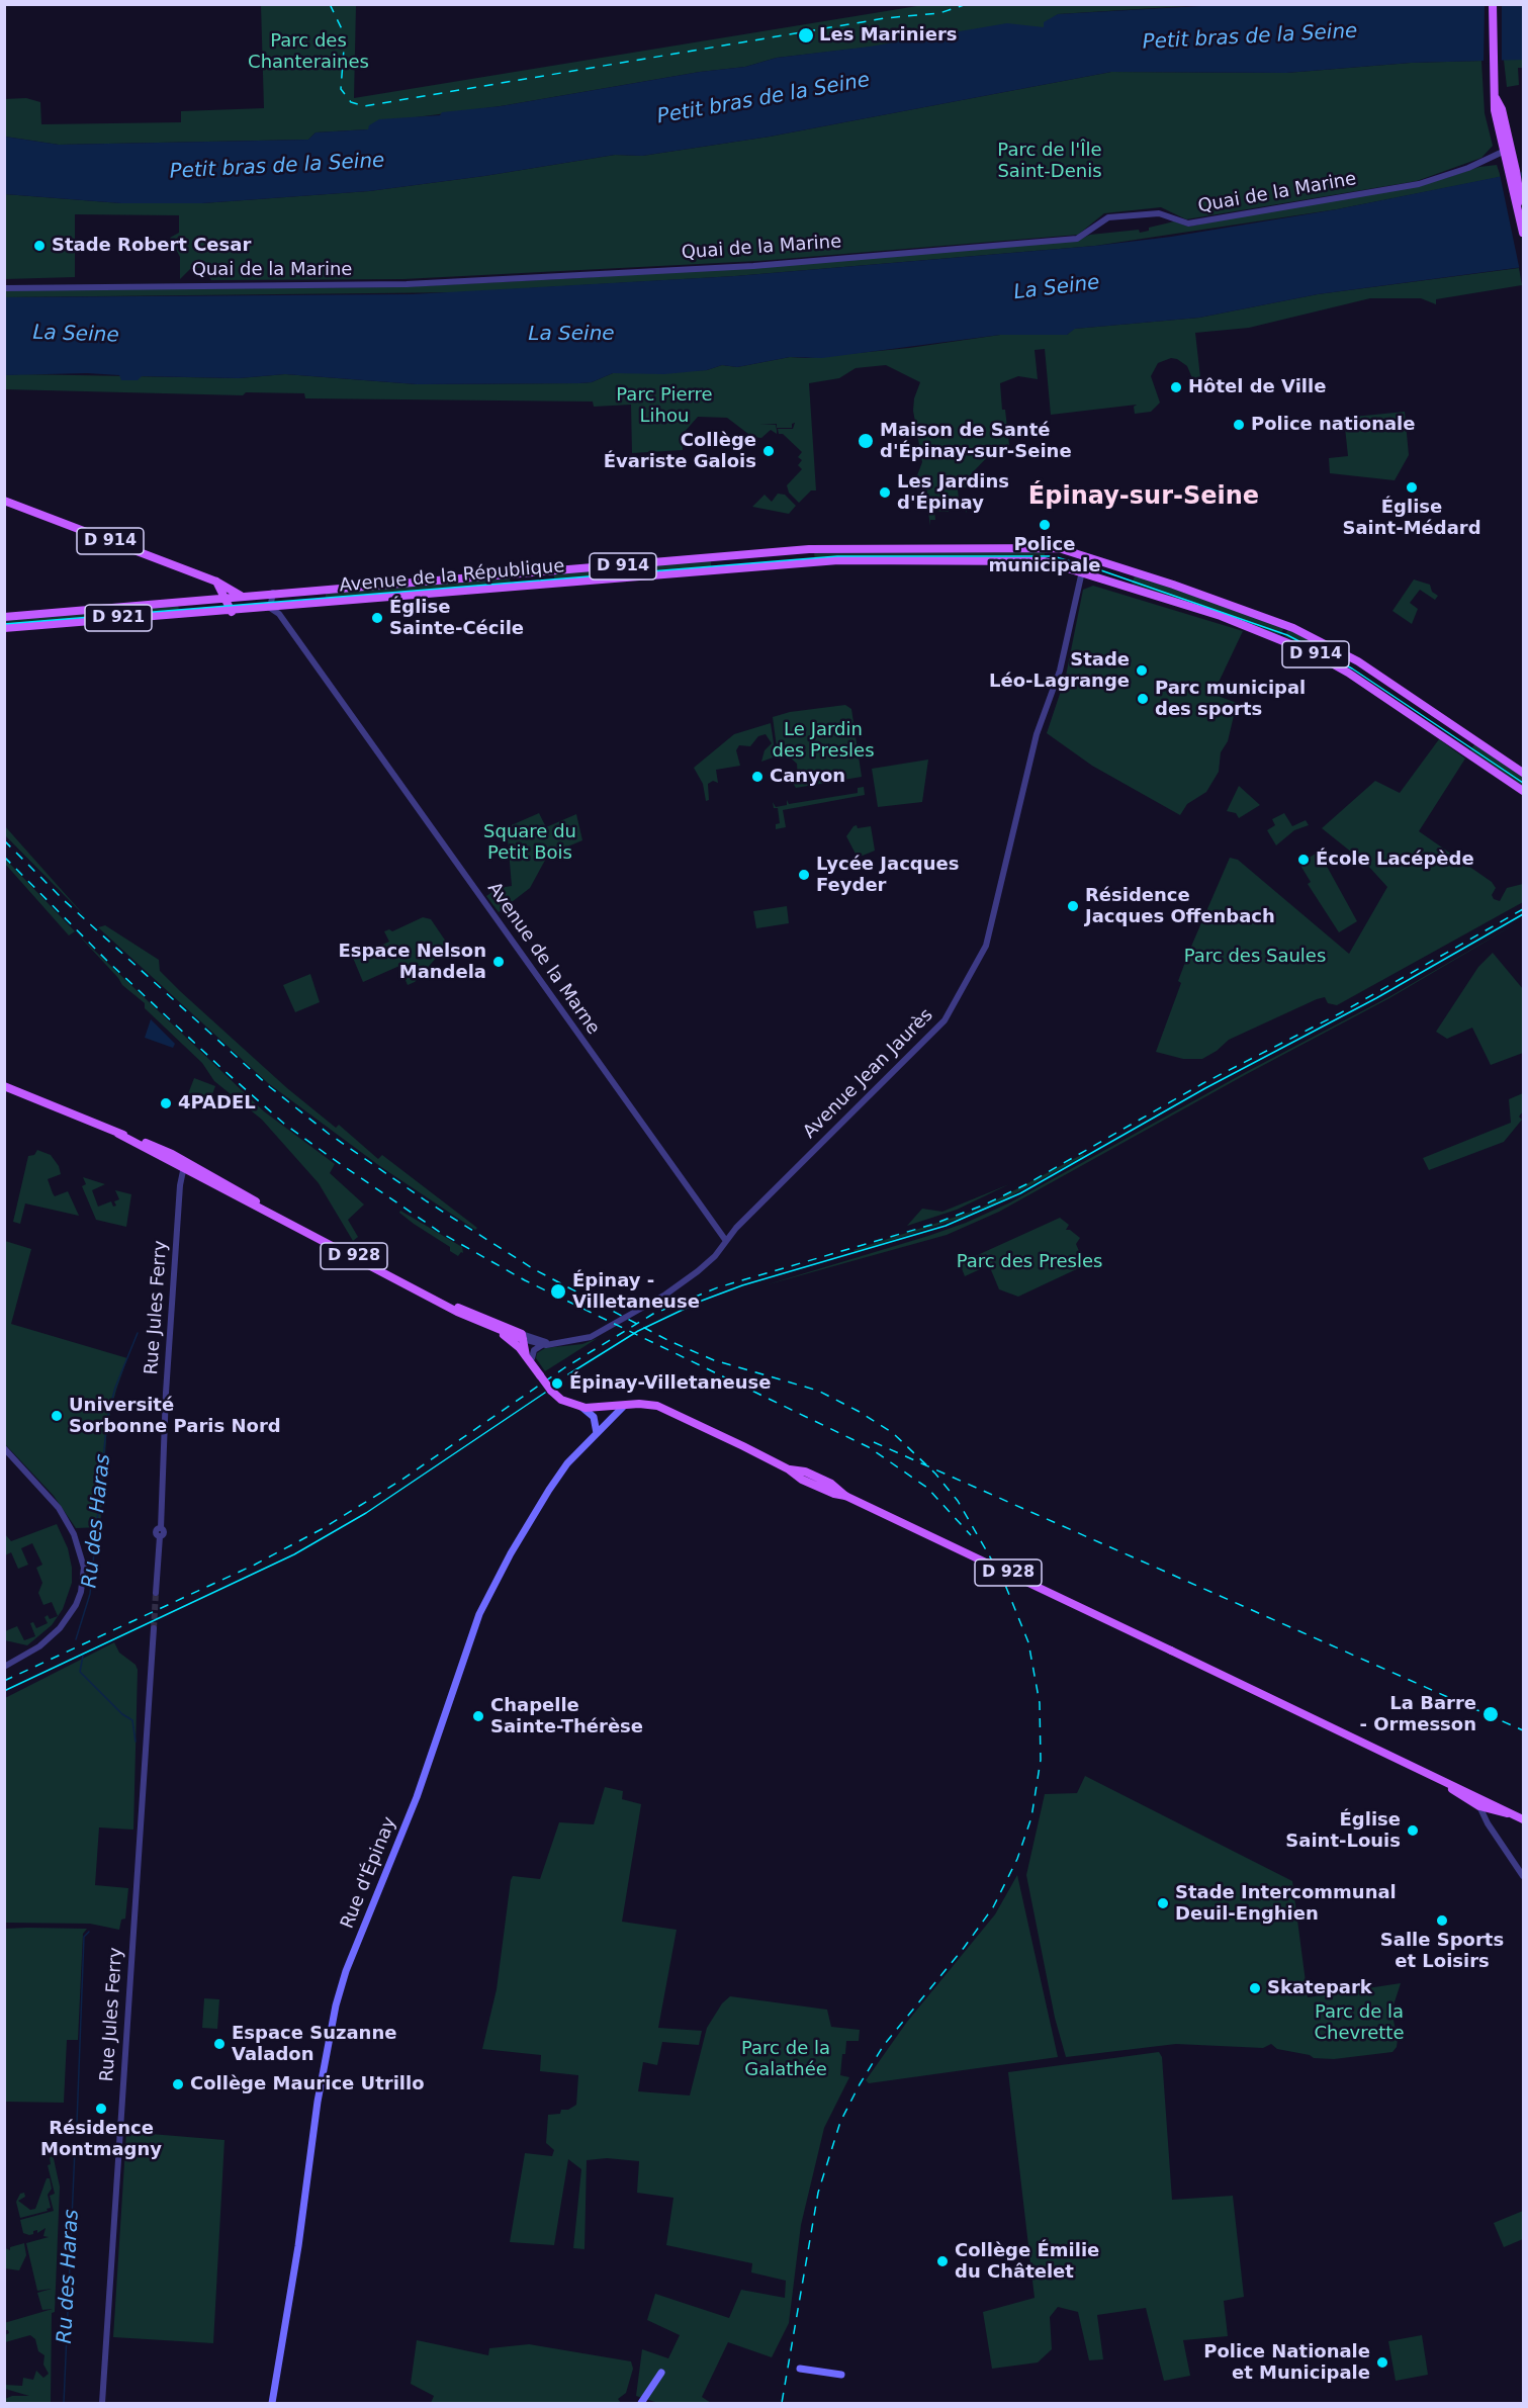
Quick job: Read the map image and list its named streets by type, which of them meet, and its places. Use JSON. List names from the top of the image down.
{
  "streets": {
    "main road": [
      "D 914",
      "Avenue de la République",
      "D 921",
      "D 928",
      "Rue d'Épinay"
    ],
    "street": [
      "Quai de la Marine",
      "Avenue de la Marne",
      "Avenue Jean Jaurès",
      "Rue Jules Ferry"
    ]
  },
  "crossings": [
    ["D 914", "Avenue de la République"],
    ["D 914", "D 921"],
    ["D 914", "Avenue Jean Jaurès"],
    ["Avenue de la République", "D 921"],
    ["Avenue de la République", "Avenue de la Marne"],
    ["Avenue de la République", "Avenue Jean Jaurès"],
    ["Avenue de la Marne", "Avenue Jean Jaurès"],
    ["Avenue Jean Jaurès", "D 928"],
    ["D 928", "Rue Jules Ferry"],
    ["D 928", "Rue d'Épinay"]
  ],
  "districts": ["Épinay-sur-Seine"],
  "water": ["Petit bras de la Seine", "La Seine", "Ru des Haras"],
  "parks": [
    "Parc des Chanteraines",
    "Parc de l'Île Saint-Denis",
    "Parc Pierre Lihou",
    "Le Jardin des Presles",
    "Square du Petit Bois",
    "Parc des Saules",
    "Parc des Presles",
    "Parc de la Chevrette",
    "Parc de la Galathée"
  ],
  "places": [
    "Les Mariniers",
    "Stade Robert Cesar",
    "Hôtel de Ville",
    "Police nationale",
    "Maison de Santé d'Épinay-sur-Seine",
    "Collège Évariste Galois",
    "Église Saint-Médard",
    "Les Jardins d'Épinay",
    "Police municipale",
    "Église Sainte-Cécile",
    "Stade Léo-Lagrange",
    "Parc municipal des sports",
    "Canyon",
    "École Lacépède",
    "Lycée Jacques Feyder",
    "Résidence Jacques Offenbach",
    "Espace Nelson Mandela",
    "4PADEL",
    "Épinay - Villetaneuse",
    "Épinay-Villetaneuse",
    "Université Sorbonne Paris Nord",
    "La Barre - Ormesson",
    "Chapelle Sainte-Thérèse",
    "Église Saint-Louis",
    "Stade Intercommunal Deuil-Enghien",
    "Salle Sports et Loisirs",
    "Skatepark",
    "Espace Suzanne Valadon",
    "Collège Maurice Utrillo",
    "Résidence Montmagny",
    "Collège Émilie du Châtelet",
    "Police Nationale et Municipale"
  ]
}
